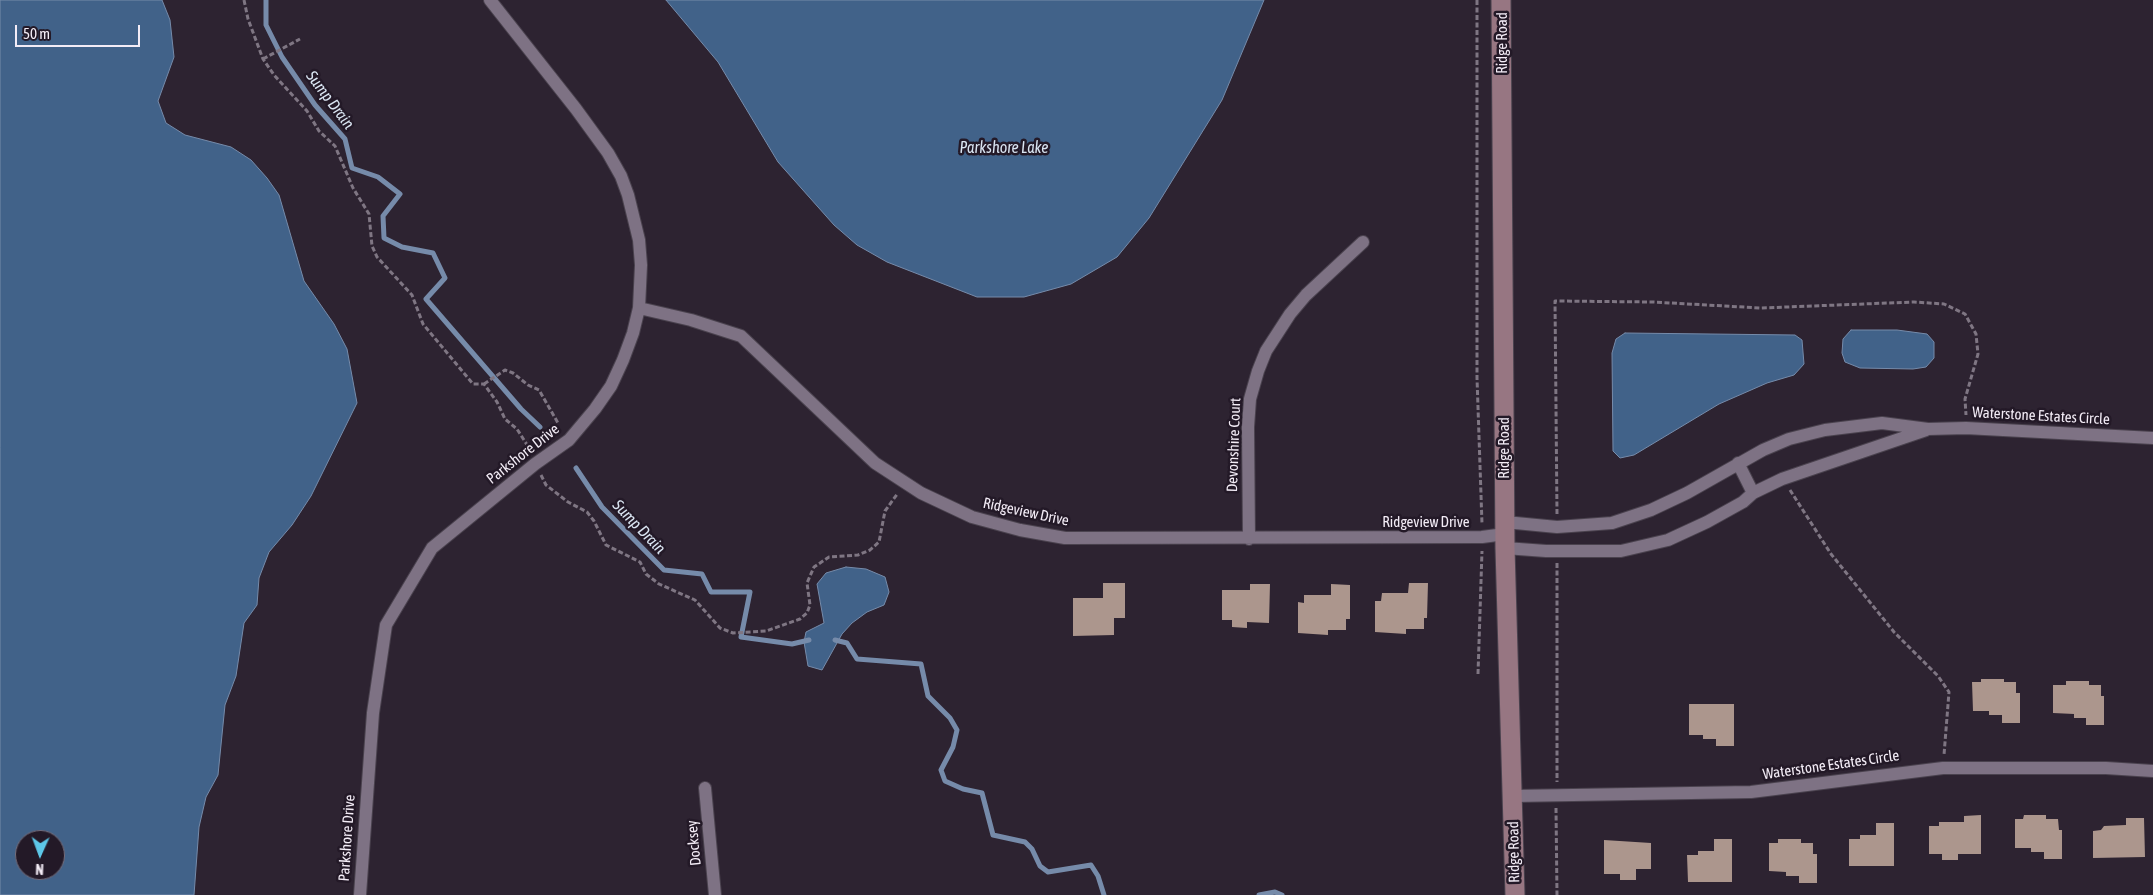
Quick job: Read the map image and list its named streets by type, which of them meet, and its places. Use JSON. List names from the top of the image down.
{
  "streets": {
    "street": [
      "Ridge Road",
      "Waterstone Estates Circle",
      "Devonshire Court",
      "Parkshore Drive",
      "Ridgeview Drive",
      "Docksey"
    ]
  },
  "crossings": [
    ["Ridge Road", "Waterstone Estates Circle"],
    ["Ridge Road", "Ridgeview Drive"],
    ["Waterstone Estates Circle", "Ridgeview Drive"],
    ["Devonshire Court", "Ridgeview Drive"],
    ["Parkshore Drive", "Ridgeview Drive"]
  ],
  "water": ["Sump Drain", "Parkshore Lake"],
  "scale_bar": "50 m",
  "north": "bottom"
}
